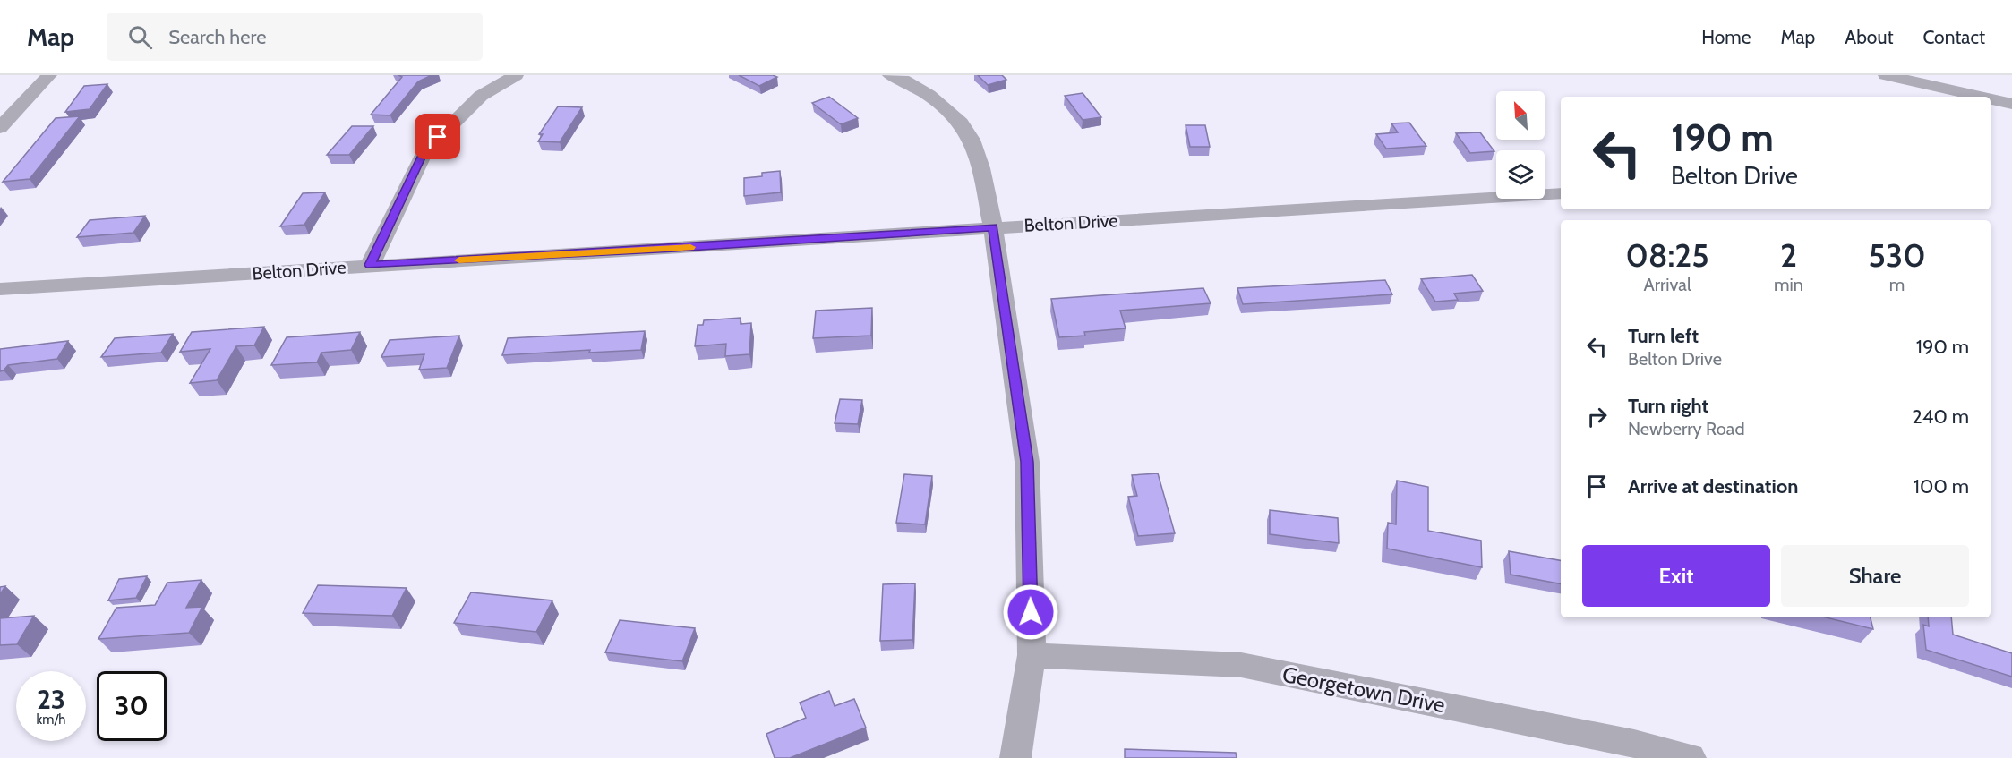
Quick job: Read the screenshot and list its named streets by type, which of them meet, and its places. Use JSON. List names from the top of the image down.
{
  "streets": {
    "street": ["Belton Drive", "Georgetown Drive"]
  },
  "north": "top left",
  "page": {
    "header": "Map",
    "search": "Search here",
    "nav": [
      "Home",
      "Map",
      "About",
      "Contact"
    ],
    "turn": ["190 m", "Belton Drive"],
    "eta": [
      "08:25",
      "Arrival",
      "2",
      "min",
      "530",
      "m"
    ],
    "list": [
      {
        "name": "Turn left",
        "note": "Belton Drive",
        "value": "190 m"
      },
      {
        "name": "Turn right",
        "note": "Newberry Road",
        "value": "240 m"
      },
      {
        "name": "Arrive at destination",
        "value": "100 m"
      }
    ],
    "buttons": ["Exit", "Share"],
    "speed": "23 km/h",
    "limit": "30"
  }
}
